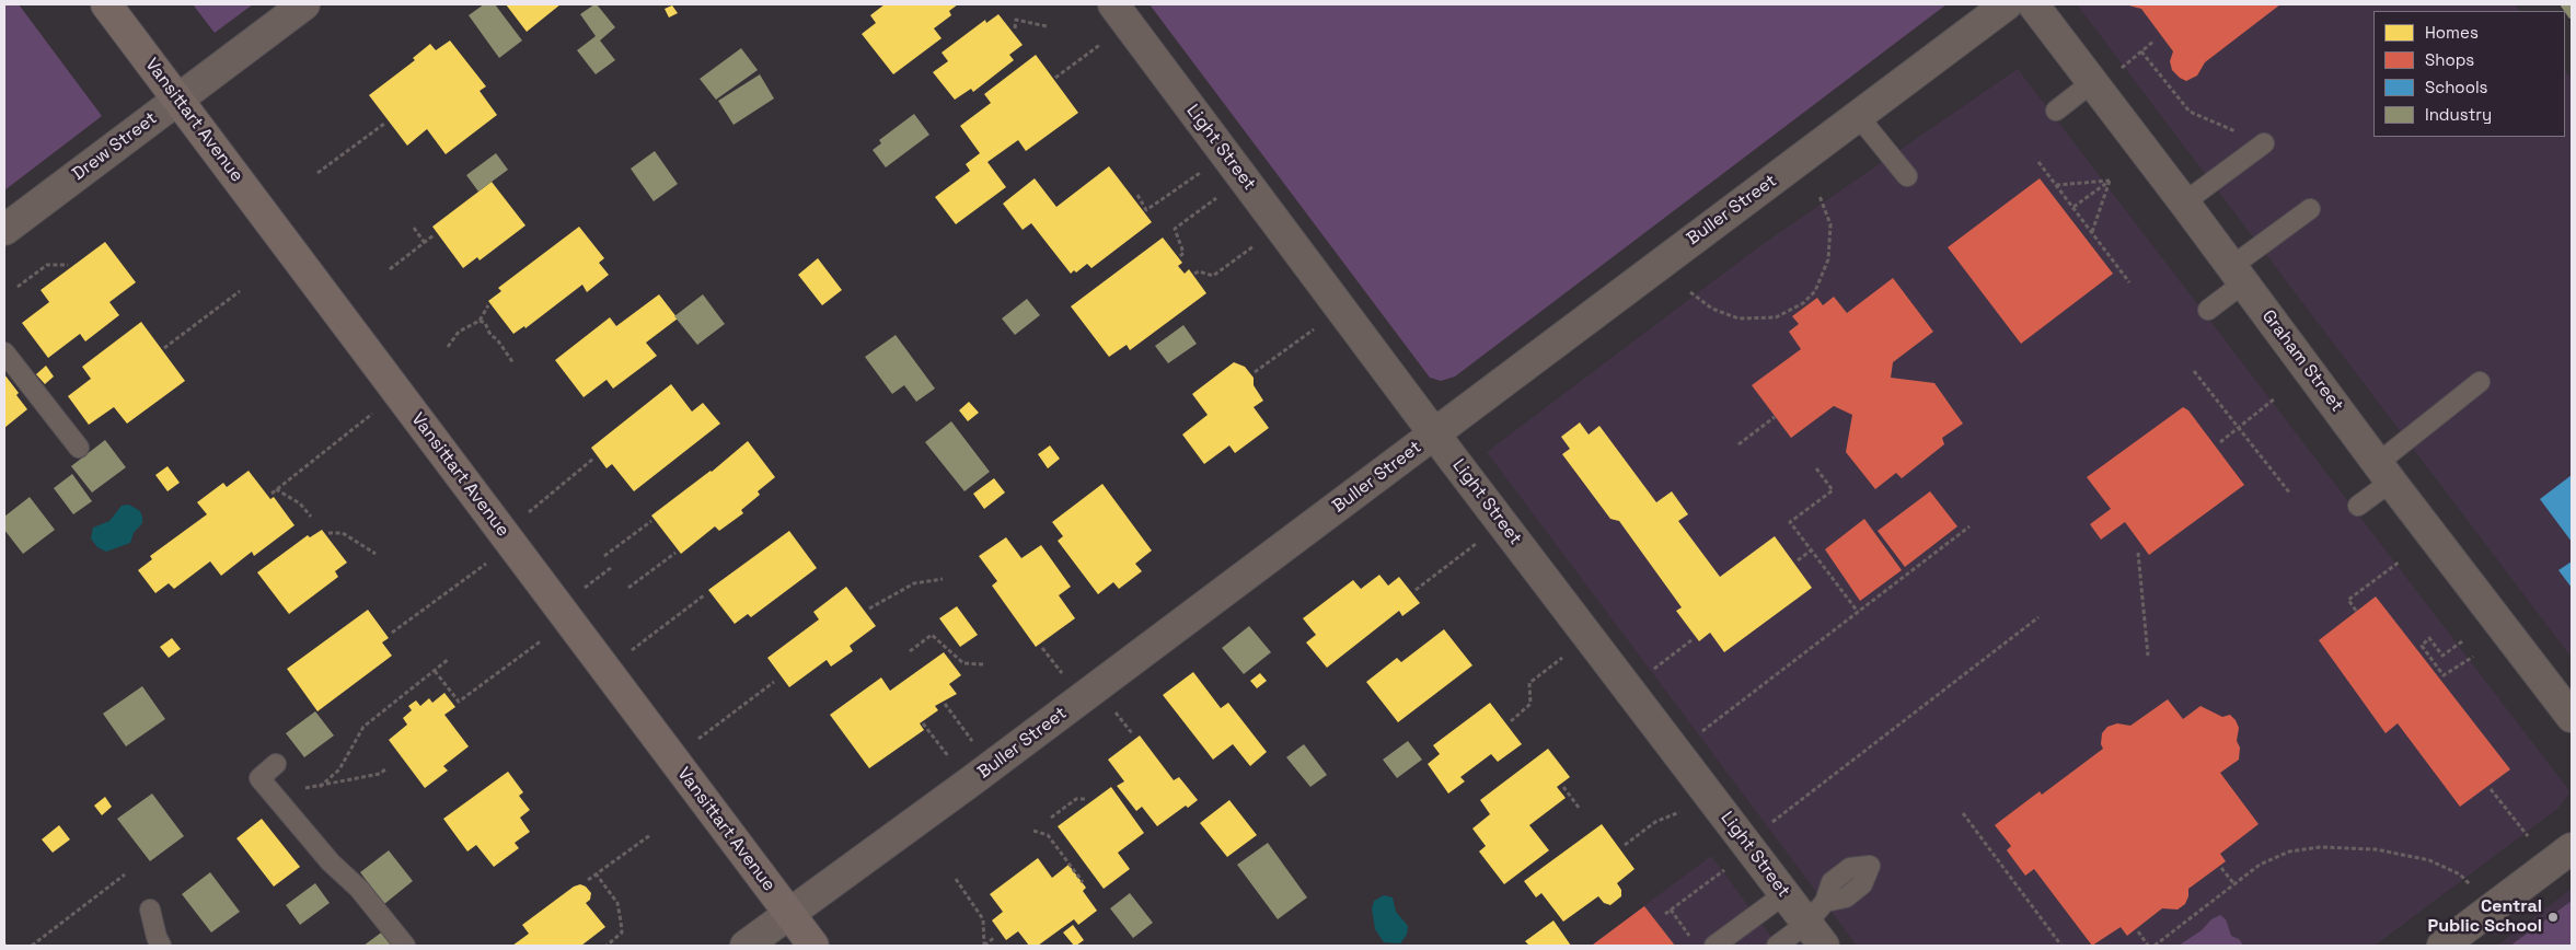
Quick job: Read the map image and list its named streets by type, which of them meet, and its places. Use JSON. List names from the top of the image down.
{
  "streets": {
    "main road": ["Vansittart Avenue"],
    "street": [
      "Drew Street",
      "Light Street",
      "Buller Street",
      "Graham Street"
    ]
  },
  "crossings": [
    ["Vansittart Avenue", "Drew Street"],
    ["Vansittart Avenue", "Buller Street"],
    ["Light Street", "Buller Street"]
  ],
  "places": ["Central Public School"],
  "legend": [
    "Homes",
    "Shops",
    "Schools",
    "Industry"
  ]
}
